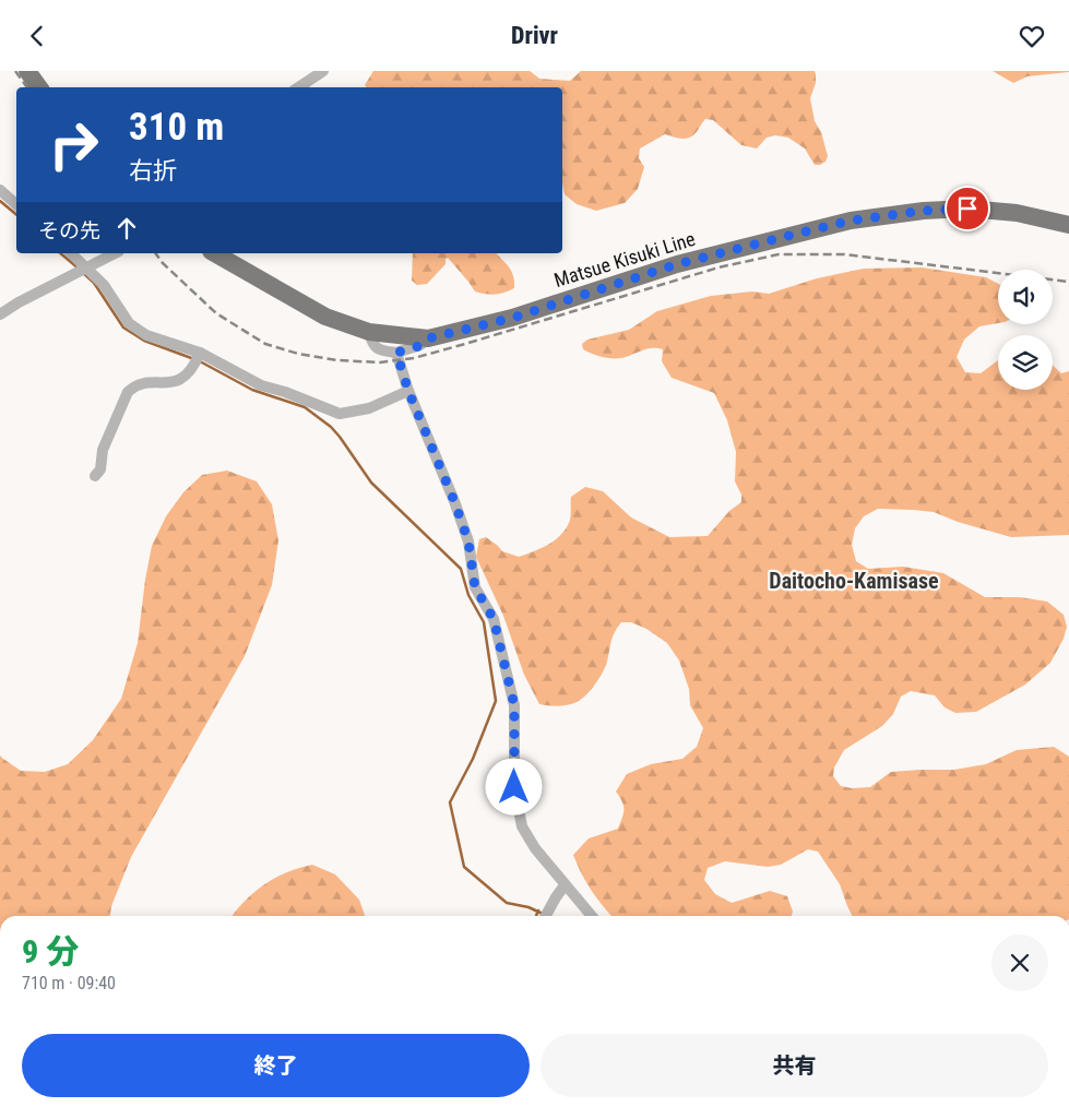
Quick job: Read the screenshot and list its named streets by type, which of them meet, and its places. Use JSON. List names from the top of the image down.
{
  "streets": {
    "main road": ["Matsue Kisuki Line"]
  },
  "districts": ["Daitocho-Kamisase"],
  "page": {
    "header": "Drivr",
    "turn": ["310 m", "右折"],
    "then": "その先",
    "heading": ["9 分", "710 m · 09:40"],
    "buttons": ["終了", "共有"]
  }
}
